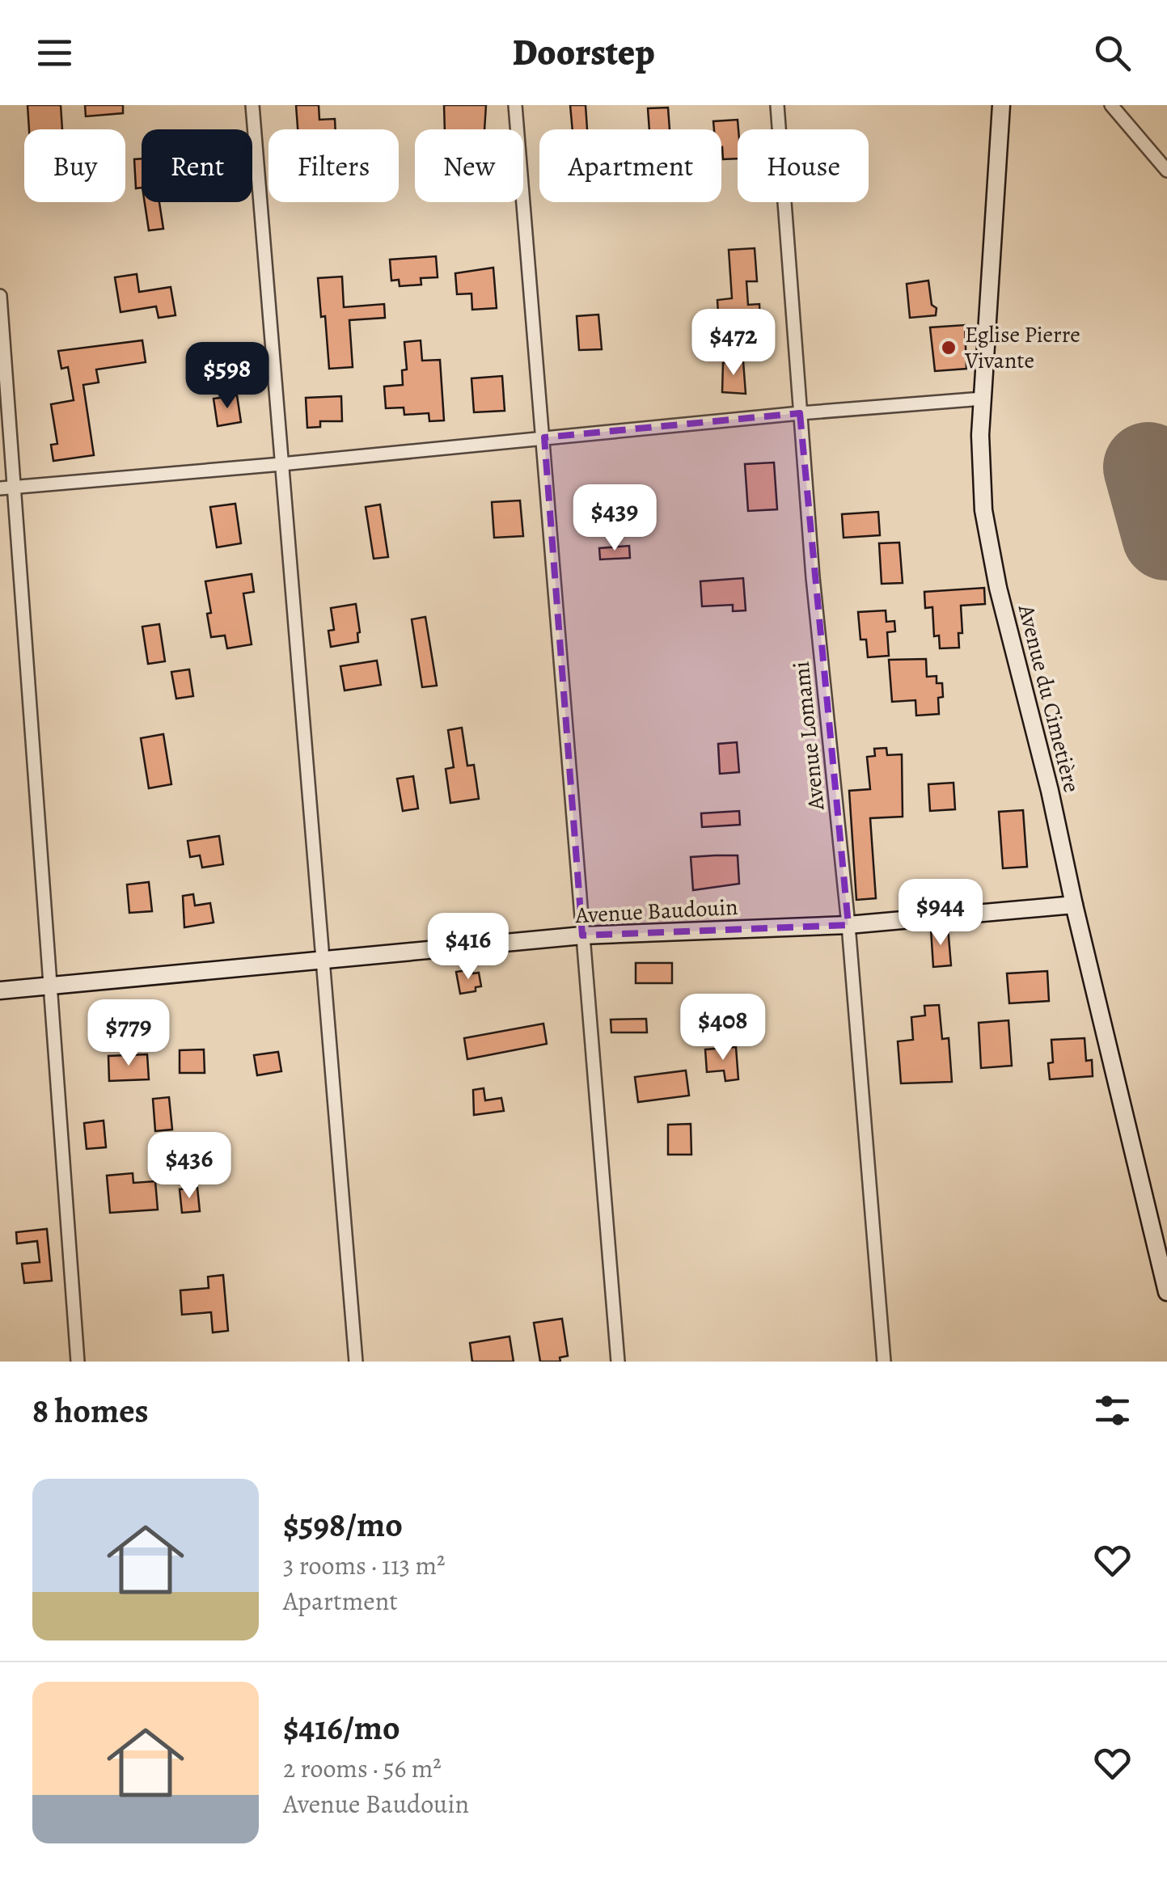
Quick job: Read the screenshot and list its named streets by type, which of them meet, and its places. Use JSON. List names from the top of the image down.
{
  "streets": {
    "street": ["Avenue du Cimetière", "Avenue Lomami", "Avenue Baudouin"]
  },
  "crossings": [
    ["Avenue du Cimetière", "Avenue Baudouin"],
    ["Avenue Lomami", "Avenue Baudouin"]
  ],
  "places": ["Eglise Pierre Vivante"],
  "page": {
    "header": "Doorstep",
    "chip": [
      "Buy",
      "Rent",
      "Filters",
      "New",
      "Apartment",
      "House"
    ],
    "price": [
      "$472",
      "$598",
      "$439",
      "$944",
      "$416",
      "$408",
      "$779",
      "$436"
    ],
    "heading": "8 homes",
    "list": [
      {
        "name": "$598/mo",
        "note": "3 rooms · 113 m² · Apartment"
      },
      {
        "name": "$416/mo",
        "note": "2 rooms · 56 m² · Avenue Baudouin"
      }
    ]
  }
}
